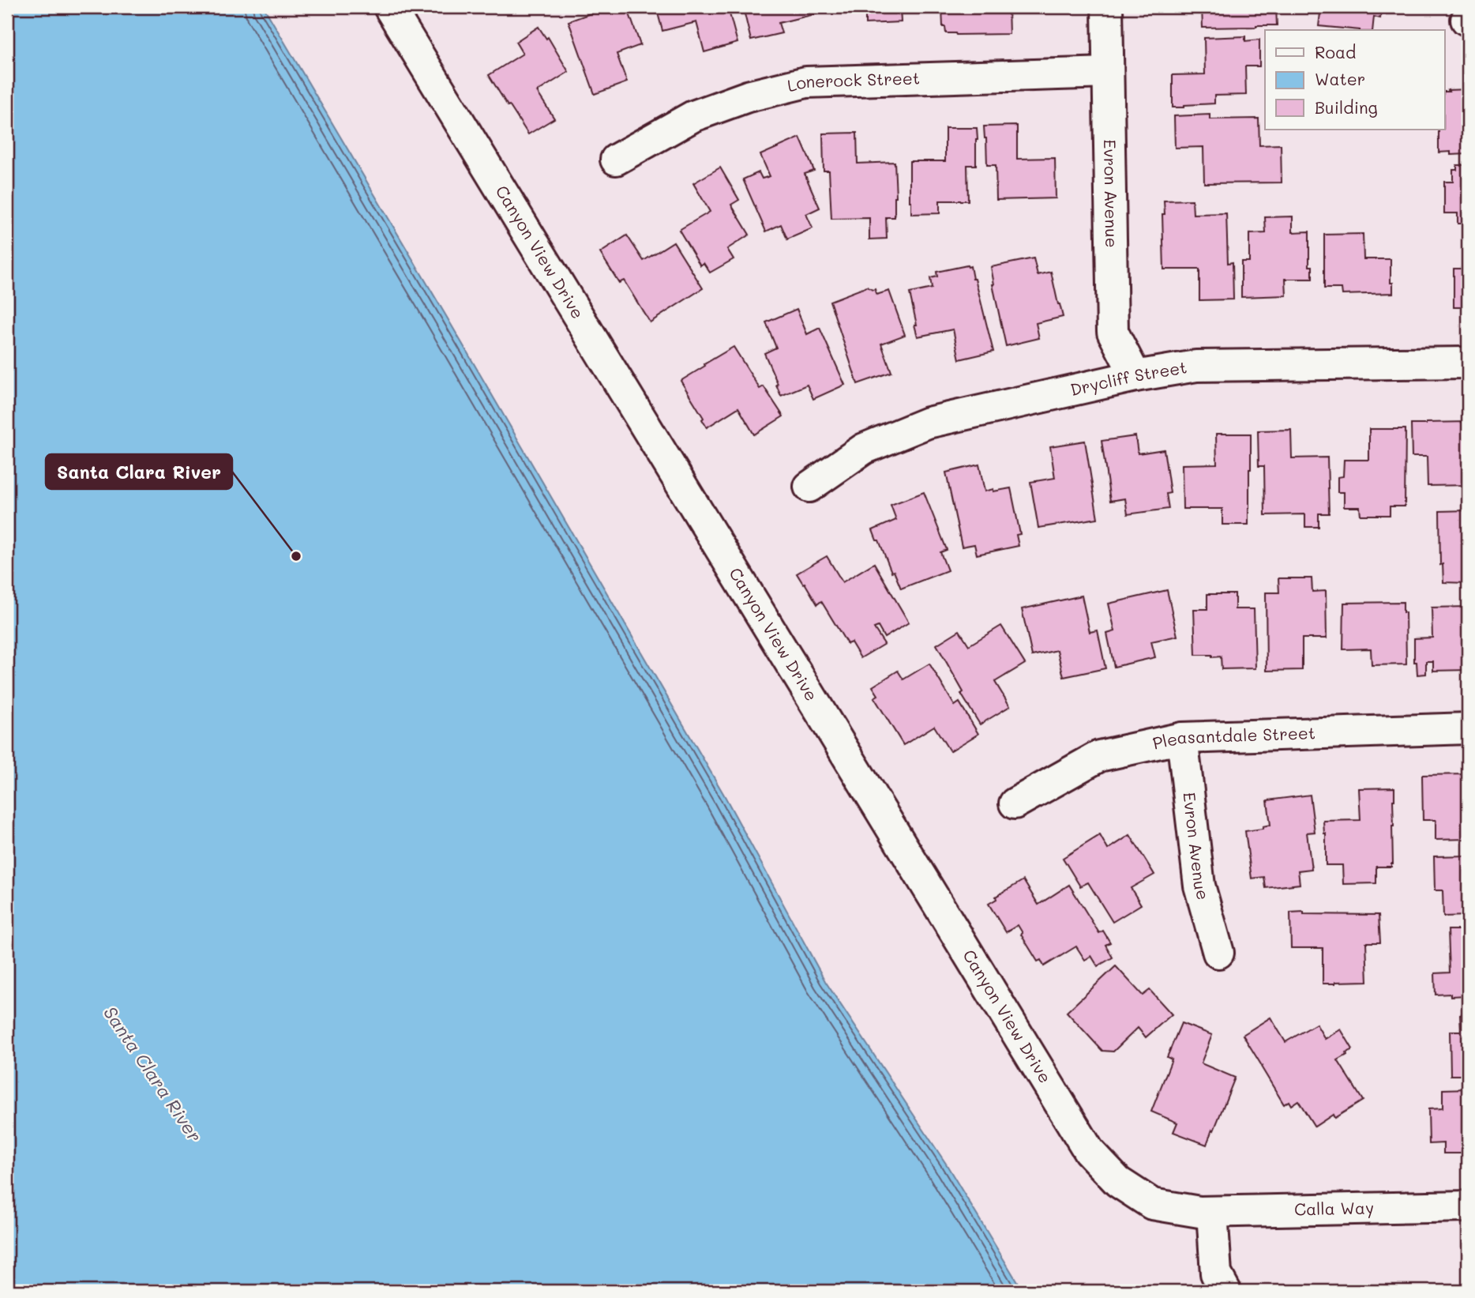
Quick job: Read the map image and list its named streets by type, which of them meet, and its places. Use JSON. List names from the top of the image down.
{
  "streets": {
    "street": [
      "Lonerock Street",
      "Evron Avenue",
      "Canyon View Drive",
      "Drycliff Street",
      "Pleasantdale Street",
      "Calla Way"
    ]
  },
  "crossings": [
    ["Lonerock Street", "Evron Avenue"],
    ["Evron Avenue", "Drycliff Street"],
    ["Evron Avenue", "Pleasantdale Street"],
    ["Canyon View Drive", "Calla Way"]
  ],
  "water": ["Santa Clara River"],
  "places": ["Santa Clara River"],
  "legend": ["Road", "Water", "Building"]
}
